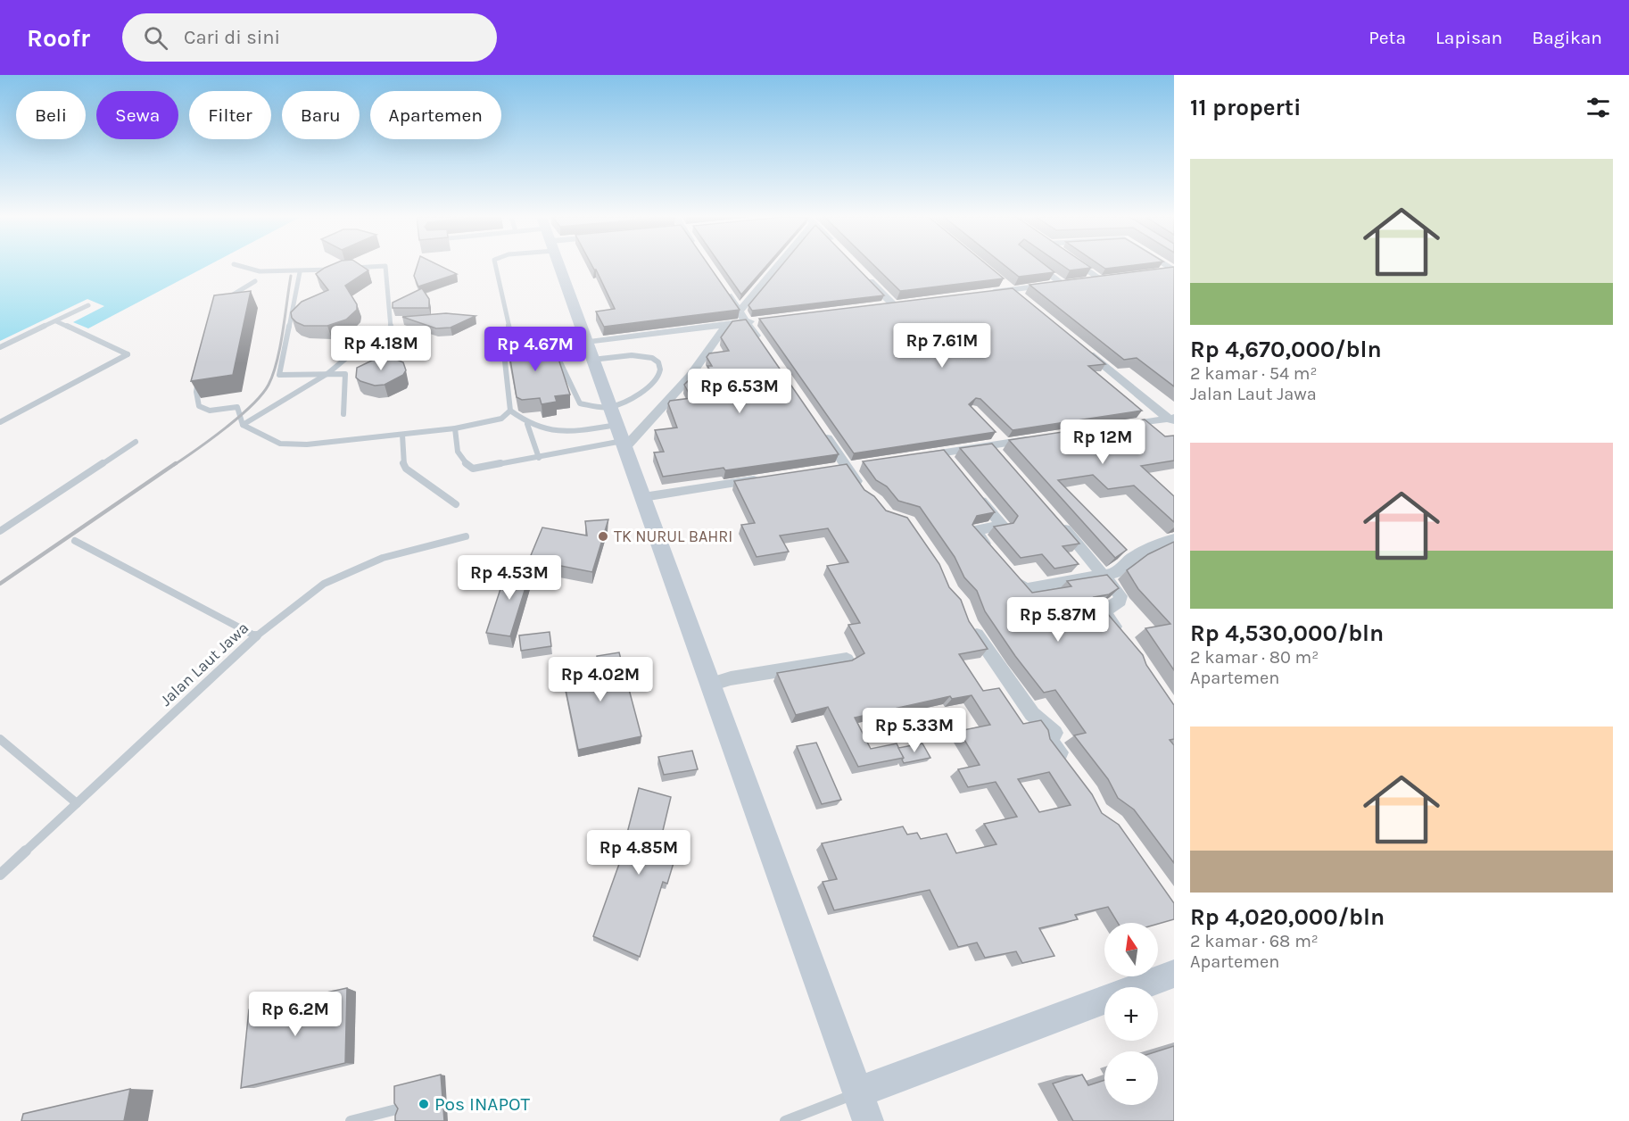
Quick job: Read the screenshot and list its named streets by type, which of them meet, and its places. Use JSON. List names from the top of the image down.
{
  "streets": {
    "lane": ["Jalan Laut Jawa"]
  },
  "places": ["TK NURUL BAHRI", "Pos INAPOT"],
  "north": "top",
  "page": {
    "header": "Roofr",
    "search": "Cari di sini",
    "nav": ["Peta", "Lapisan", "Bagikan"],
    "heading": "11 properti",
    "chip": [
      "Beli",
      "Sewa",
      "Filter",
      "Baru",
      "Apartemen"
    ],
    "list": [
      {
        "name": "Rp 4,670,000/bln",
        "note": "2 kamar · 54 m² · Jalan Laut Jawa"
      },
      {
        "name": "Rp 4,530,000/bln",
        "note": "2 kamar · 80 m² · Apartemen"
      },
      {
        "name": "Rp 4,020,000/bln",
        "note": "2 kamar · 68 m² · Apartemen"
      }
    ],
    "price": [
      "Rp 7.61M",
      "Rp 4.18M",
      "Rp 4.67M",
      "Rp 6.53M",
      "Rp 12M",
      "Rp 4.53M",
      "Rp 5.87M",
      "Rp 4.02M",
      "Rp 5.33M",
      "Rp 4.85M",
      "Rp 6.2M"
    ],
    "map_buttons": ["+", "−"]
  }
}
